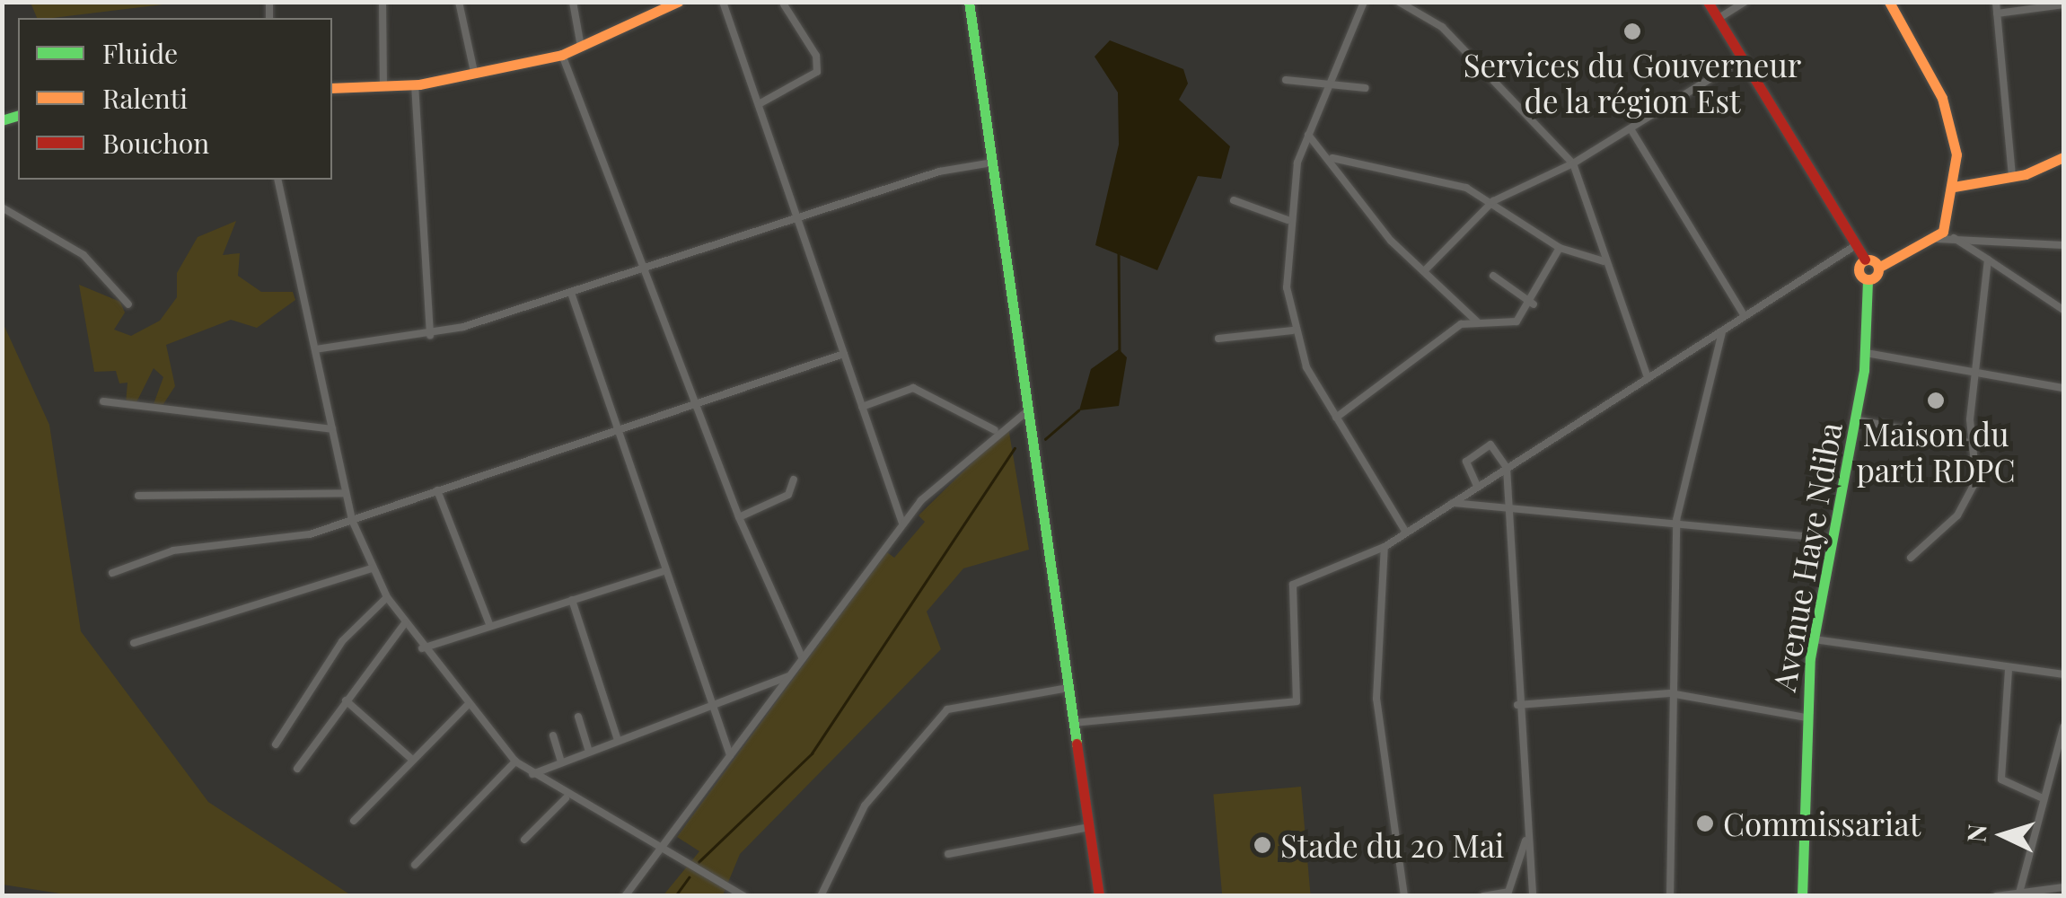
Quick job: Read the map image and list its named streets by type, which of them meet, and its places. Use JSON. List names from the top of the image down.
{
  "streets": {
    "main road": ["Avenue Haye Ndiba"]
  },
  "places": [
    "Services du Gouverneur de la région Est",
    "Maison du parti RDPC",
    "Commissariat",
    "Stade du 20 Mai"
  ],
  "legend": ["Fluide", "Ralenti", "Bouchon"],
  "north": "left"
}
